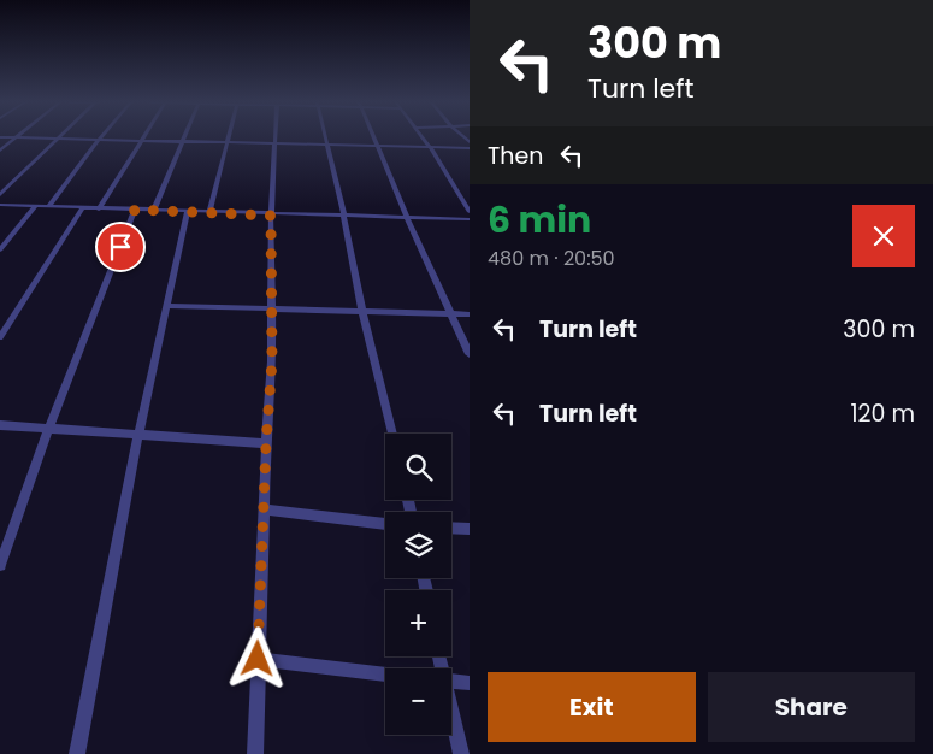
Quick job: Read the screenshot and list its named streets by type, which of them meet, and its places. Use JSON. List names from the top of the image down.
{
  "page": {
    "turn": ["300 m", "Turn left"],
    "then": "Then",
    "heading": ["6 min", "480 m · 20:50"],
    "list": [
      {
        "name": "Turn left",
        "value": "300 m"
      },
      {
        "name": "Turn left",
        "value": "120 m"
      }
    ],
    "map_buttons": ["+", "−"],
    "buttons": ["Exit", "Share"]
  }
}
